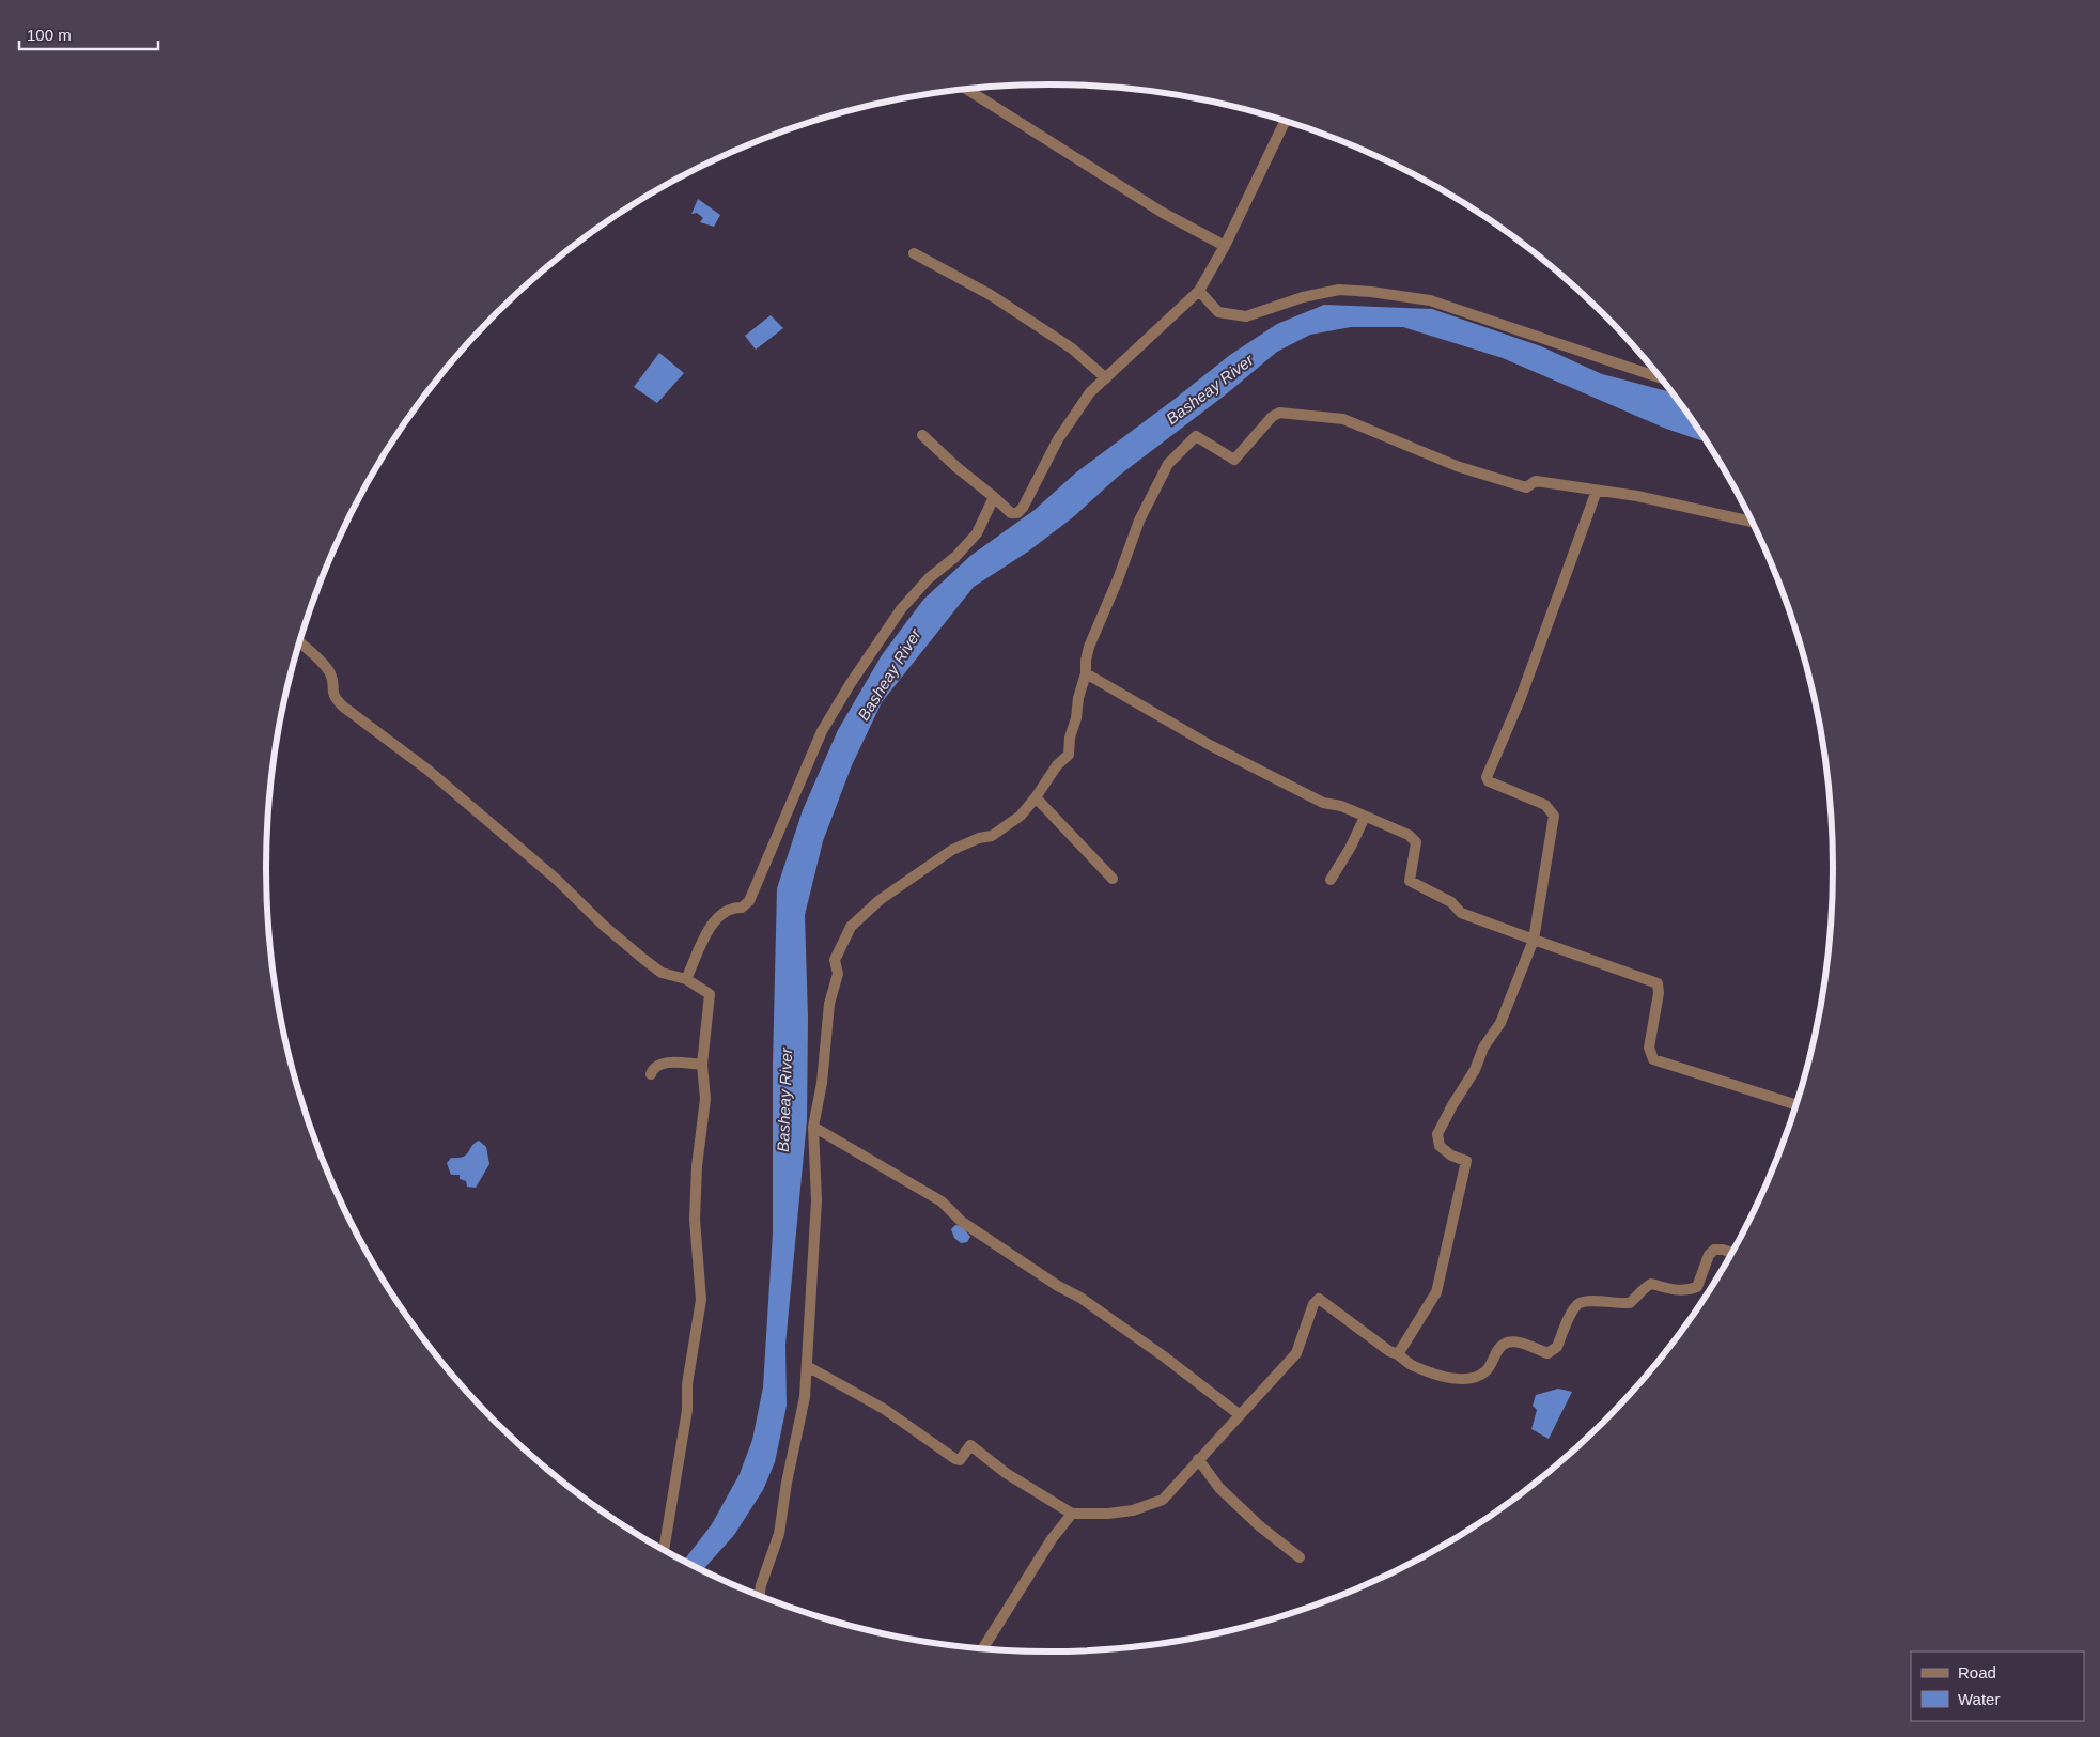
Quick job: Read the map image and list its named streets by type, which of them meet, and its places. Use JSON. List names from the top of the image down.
{
  "water": ["Basheay River"],
  "legend": ["Road", "Water"],
  "scale_bar": "100 m"
}
